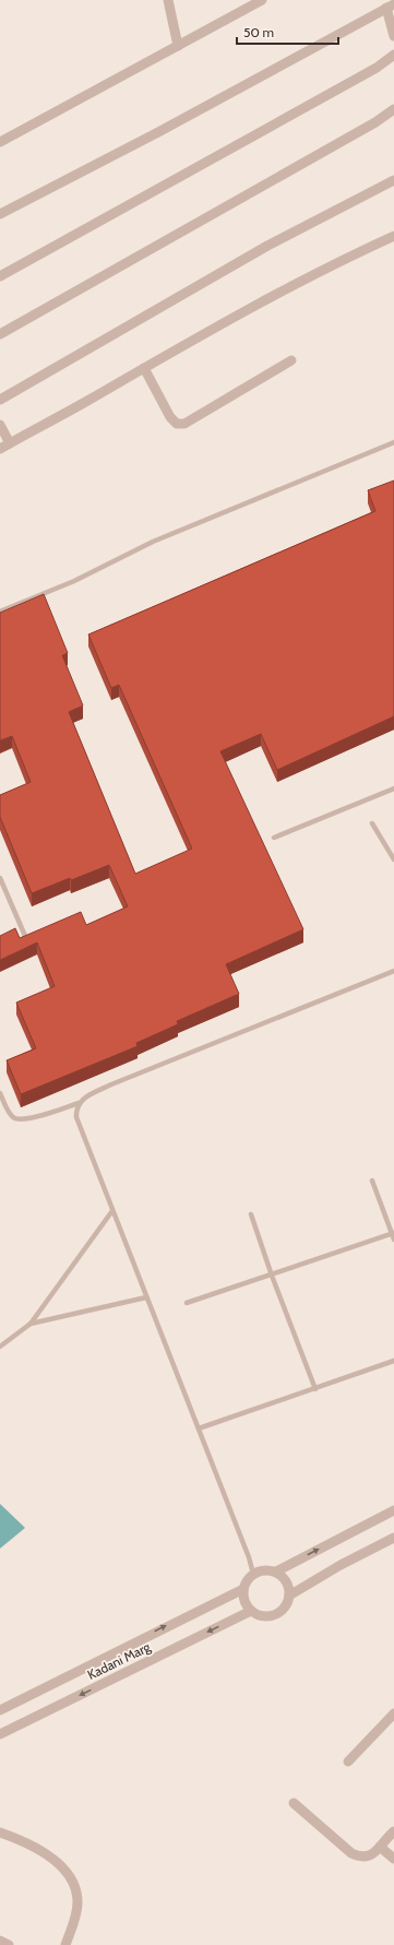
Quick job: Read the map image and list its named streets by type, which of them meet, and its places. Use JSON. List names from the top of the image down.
{
  "streets": {
    "street": ["Kadani Marg"]
  },
  "scale_bar": "50 m"
}
